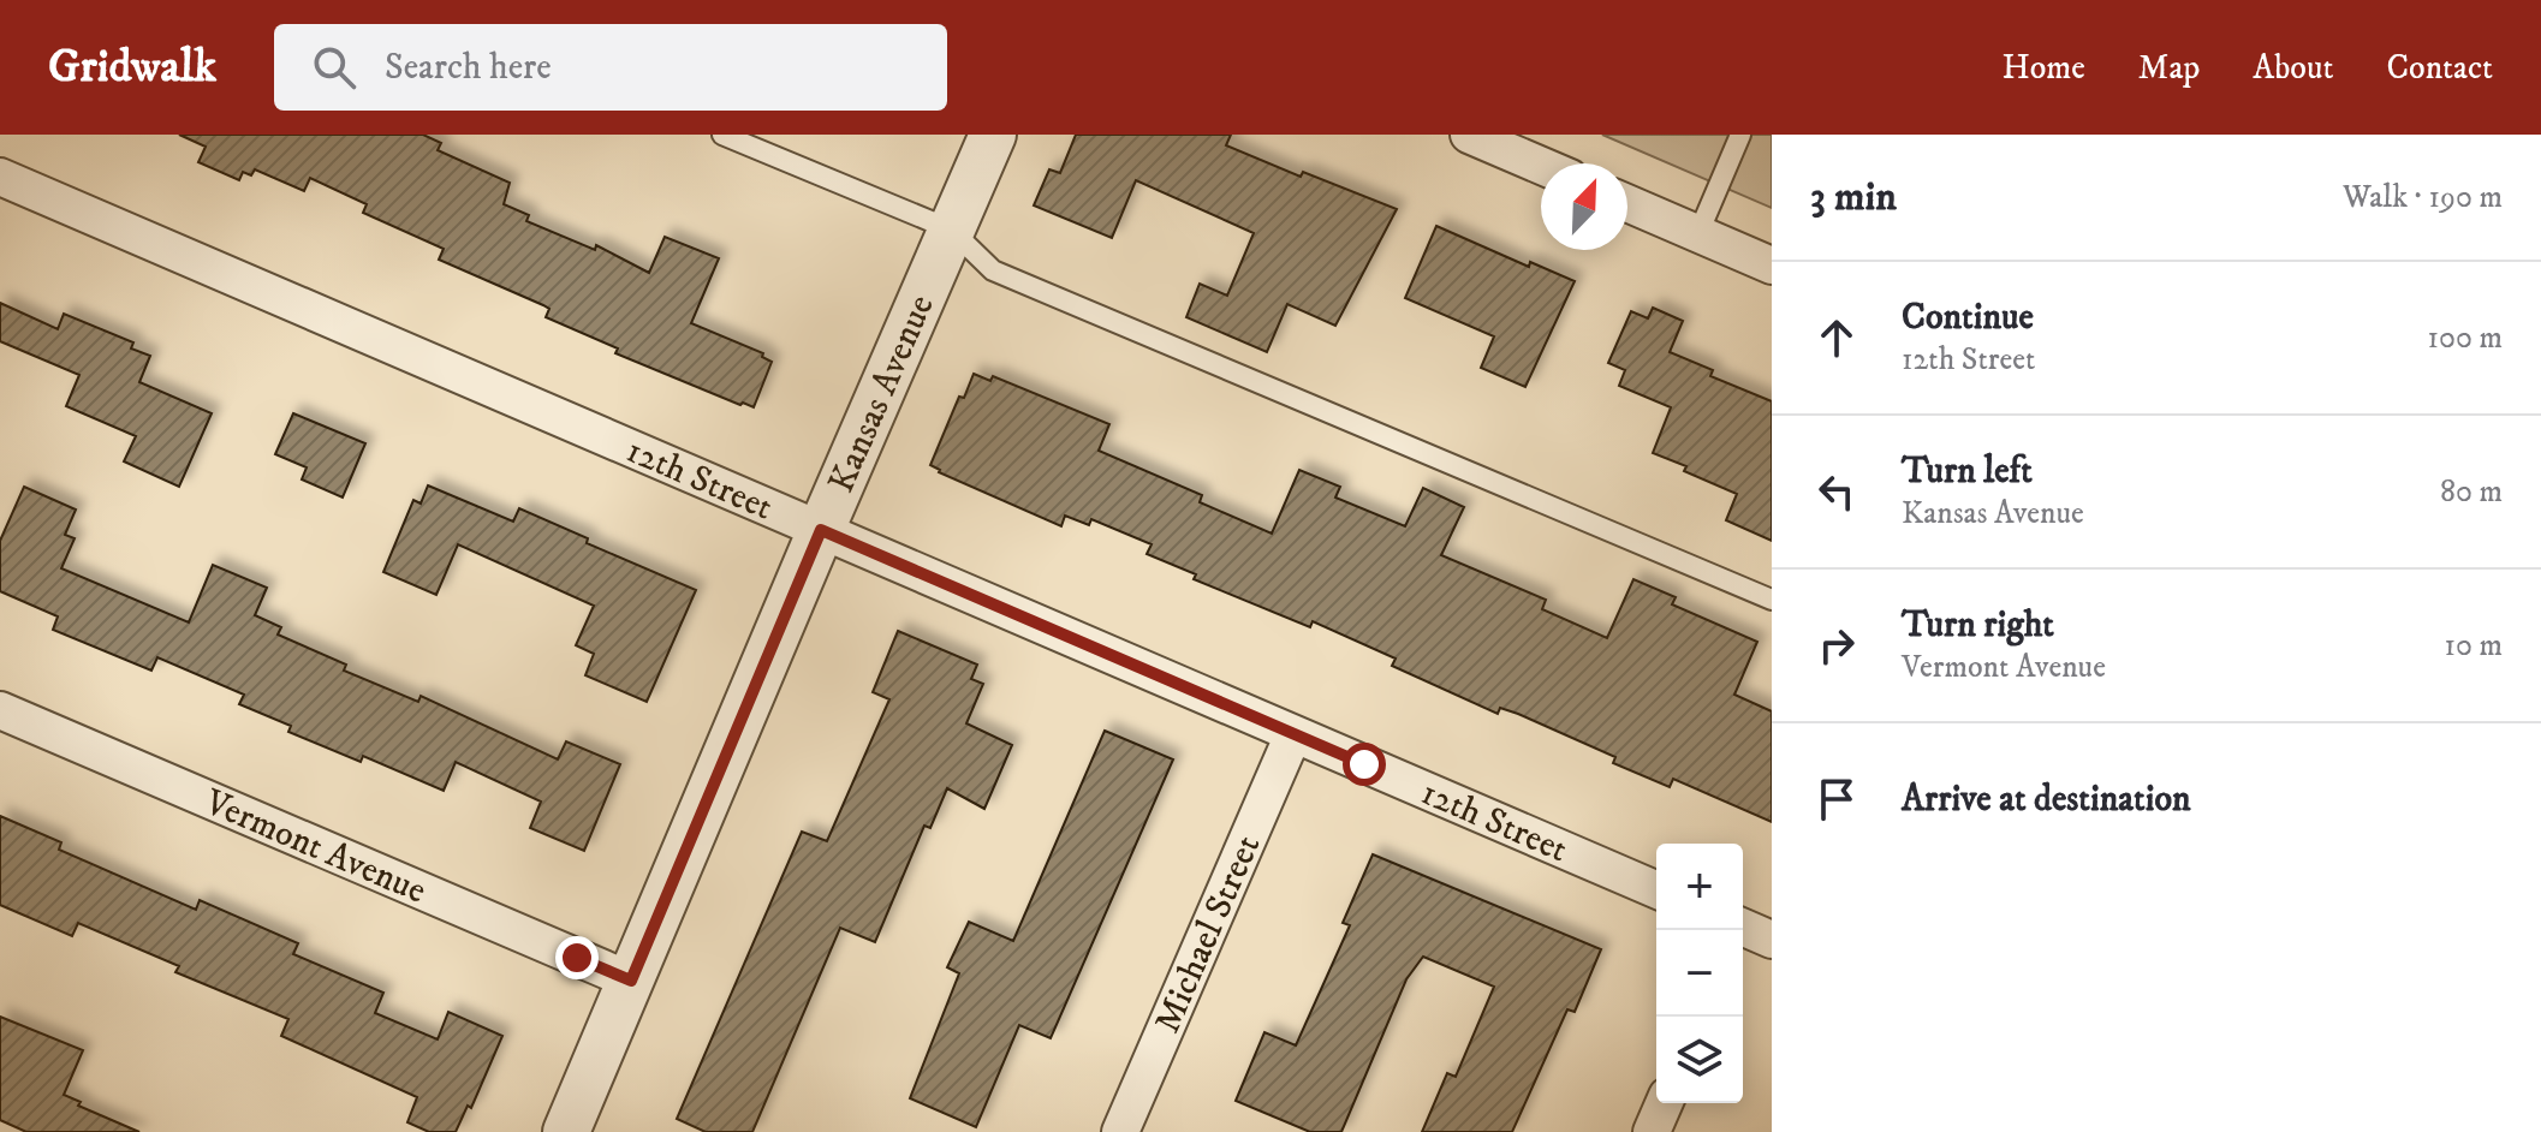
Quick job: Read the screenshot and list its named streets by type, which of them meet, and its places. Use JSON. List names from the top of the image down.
{
  "streets": {
    "street": [
      "Kansas Avenue",
      "12th Street",
      "Vermont Avenue",
      "Michael Street"
    ]
  },
  "crossings": [
    ["Kansas Avenue", "12th Street"],
    ["Kansas Avenue", "Vermont Avenue"],
    ["12th Street", "Michael Street"]
  ],
  "north": "top right",
  "page": {
    "header": "Gridwalk",
    "search": "Search here",
    "nav": [
      "Home",
      "Map",
      "About",
      "Contact"
    ],
    "heading": ["3 min", "Walk · 190 m"],
    "list": [
      ["Continue", "12th Street", "100 m"],
      ["Turn left", "Kansas Avenue", "80 m"],
      ["Turn right", "Vermont Avenue", "10 m"],
      "Arrive at destination"
    ],
    "map_buttons": ["+", "−"]
  }
}
